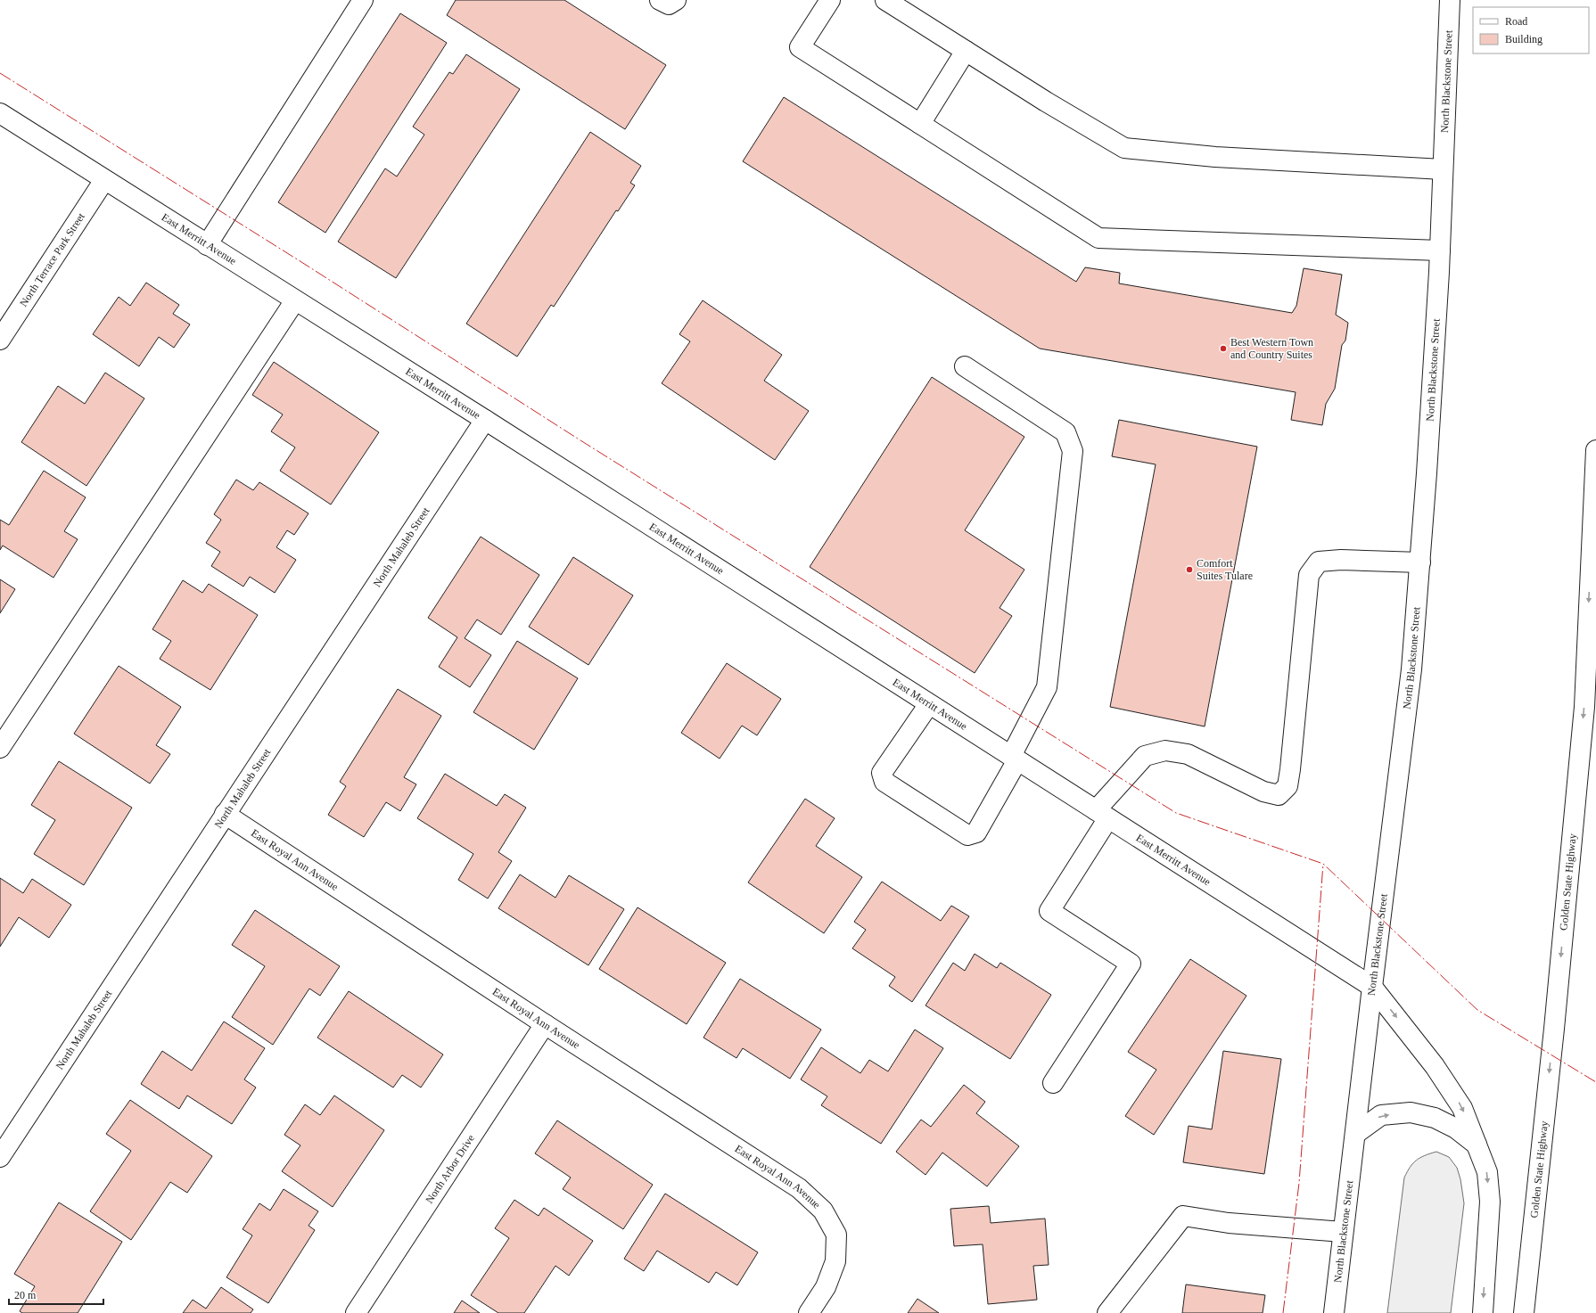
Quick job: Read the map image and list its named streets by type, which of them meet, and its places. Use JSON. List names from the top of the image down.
{
  "streets": {
    "main road": [
      "North Blackstone Street",
      "East Merritt Avenue",
      "North Terrace Park Street",
      "North Mahaleb Street",
      "East Royal Ann Avenue",
      "Golden State Highway",
      "North Arbor Drive"
    ]
  },
  "crossings": [
    ["North Blackstone Street", "East Merritt Avenue"],
    ["East Merritt Avenue", "North Terrace Park Street"],
    ["East Merritt Avenue", "North Mahaleb Street"],
    ["North Mahaleb Street", "East Royal Ann Avenue"],
    ["East Royal Ann Avenue", "North Arbor Drive"]
  ],
  "one_way": ["Golden State Highway"],
  "places": ["Best Western Town and Country Suites", "Comfort Suites Tulare"],
  "legend": ["Road", "Building"],
  "scale_bar": "20 m"
}
